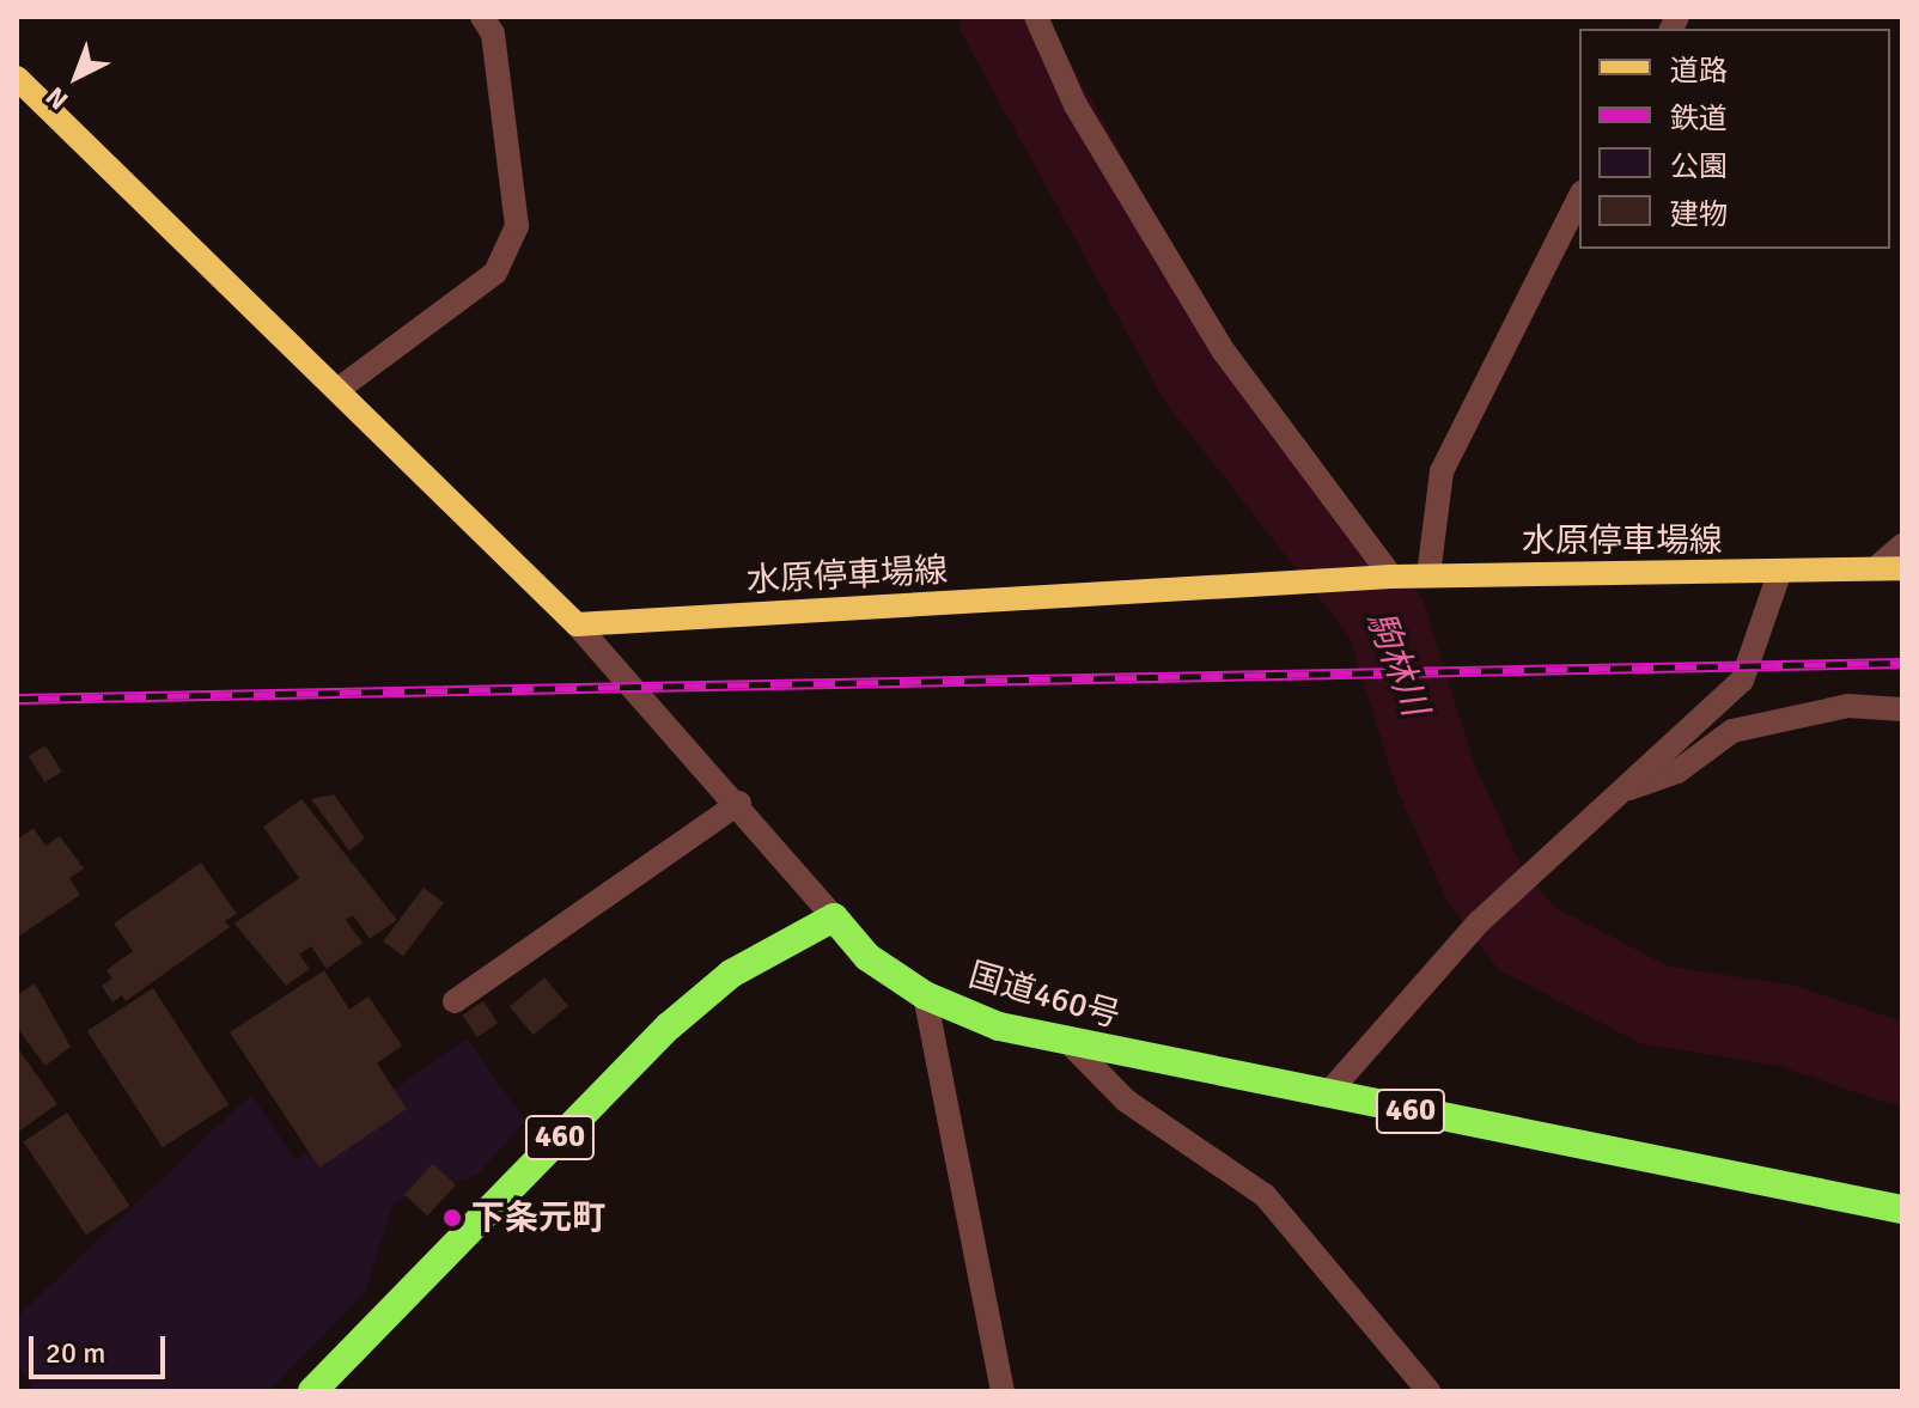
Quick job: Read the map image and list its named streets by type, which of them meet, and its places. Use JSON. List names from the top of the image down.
{
  "streets": {
    "highway": ["国道460号", "460"],
    "main road": ["水原停車場線"]
  },
  "crossings": [
    ["国道460号", "460"]
  ],
  "water": ["駒林川"],
  "places": ["下条元町"],
  "legend": [
    "道路",
    "鉄道",
    "公園",
    "建物"
  ],
  "scale_bar": "20 m",
  "north": "bottom left"
}
